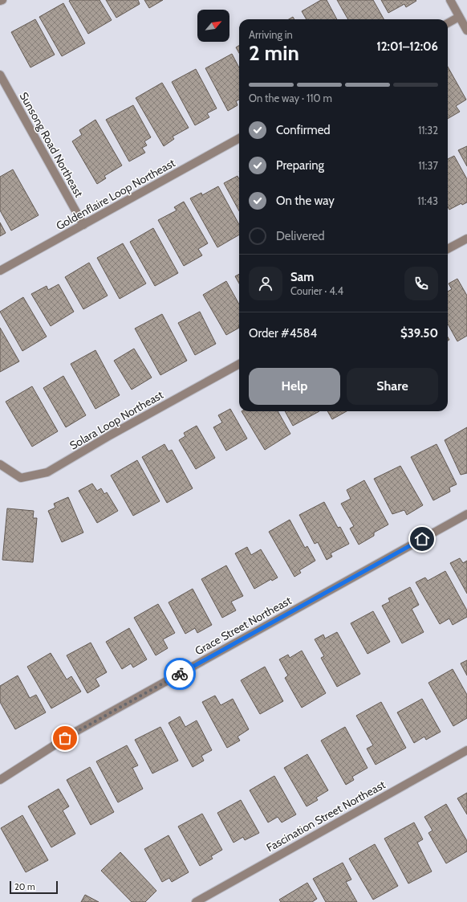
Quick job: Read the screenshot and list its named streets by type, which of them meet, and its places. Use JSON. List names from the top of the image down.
{
  "streets": {
    "street": [
      "Sunsong Road Northeast",
      "Goldenflaire Loop Northeast",
      "Solara Loop Northeast",
      "Grace Street Northeast",
      "Fascination Street Northeast"
    ]
  },
  "crossings": [
    ["Sunsong Road Northeast", "Goldenflaire Loop Northeast"]
  ],
  "scale_bar": "20 m",
  "north": "top right",
  "page": {
    "heading": ["2 min", "Arriving in", "12:01–12:06"],
    "panel": [
      "Sam",
      "Courier · 4.4",
      "Order #4584",
      "$39.50"
    ],
    "bar": "On the way · 110 m",
    "list": [
      ["Confirmed", "11:32"],
      ["Preparing", "11:37"],
      ["On the way", "11:43"],
      "Delivered"
    ],
    "buttons": ["Help", "Share"],
    "scale": "20 m"
  }
}
